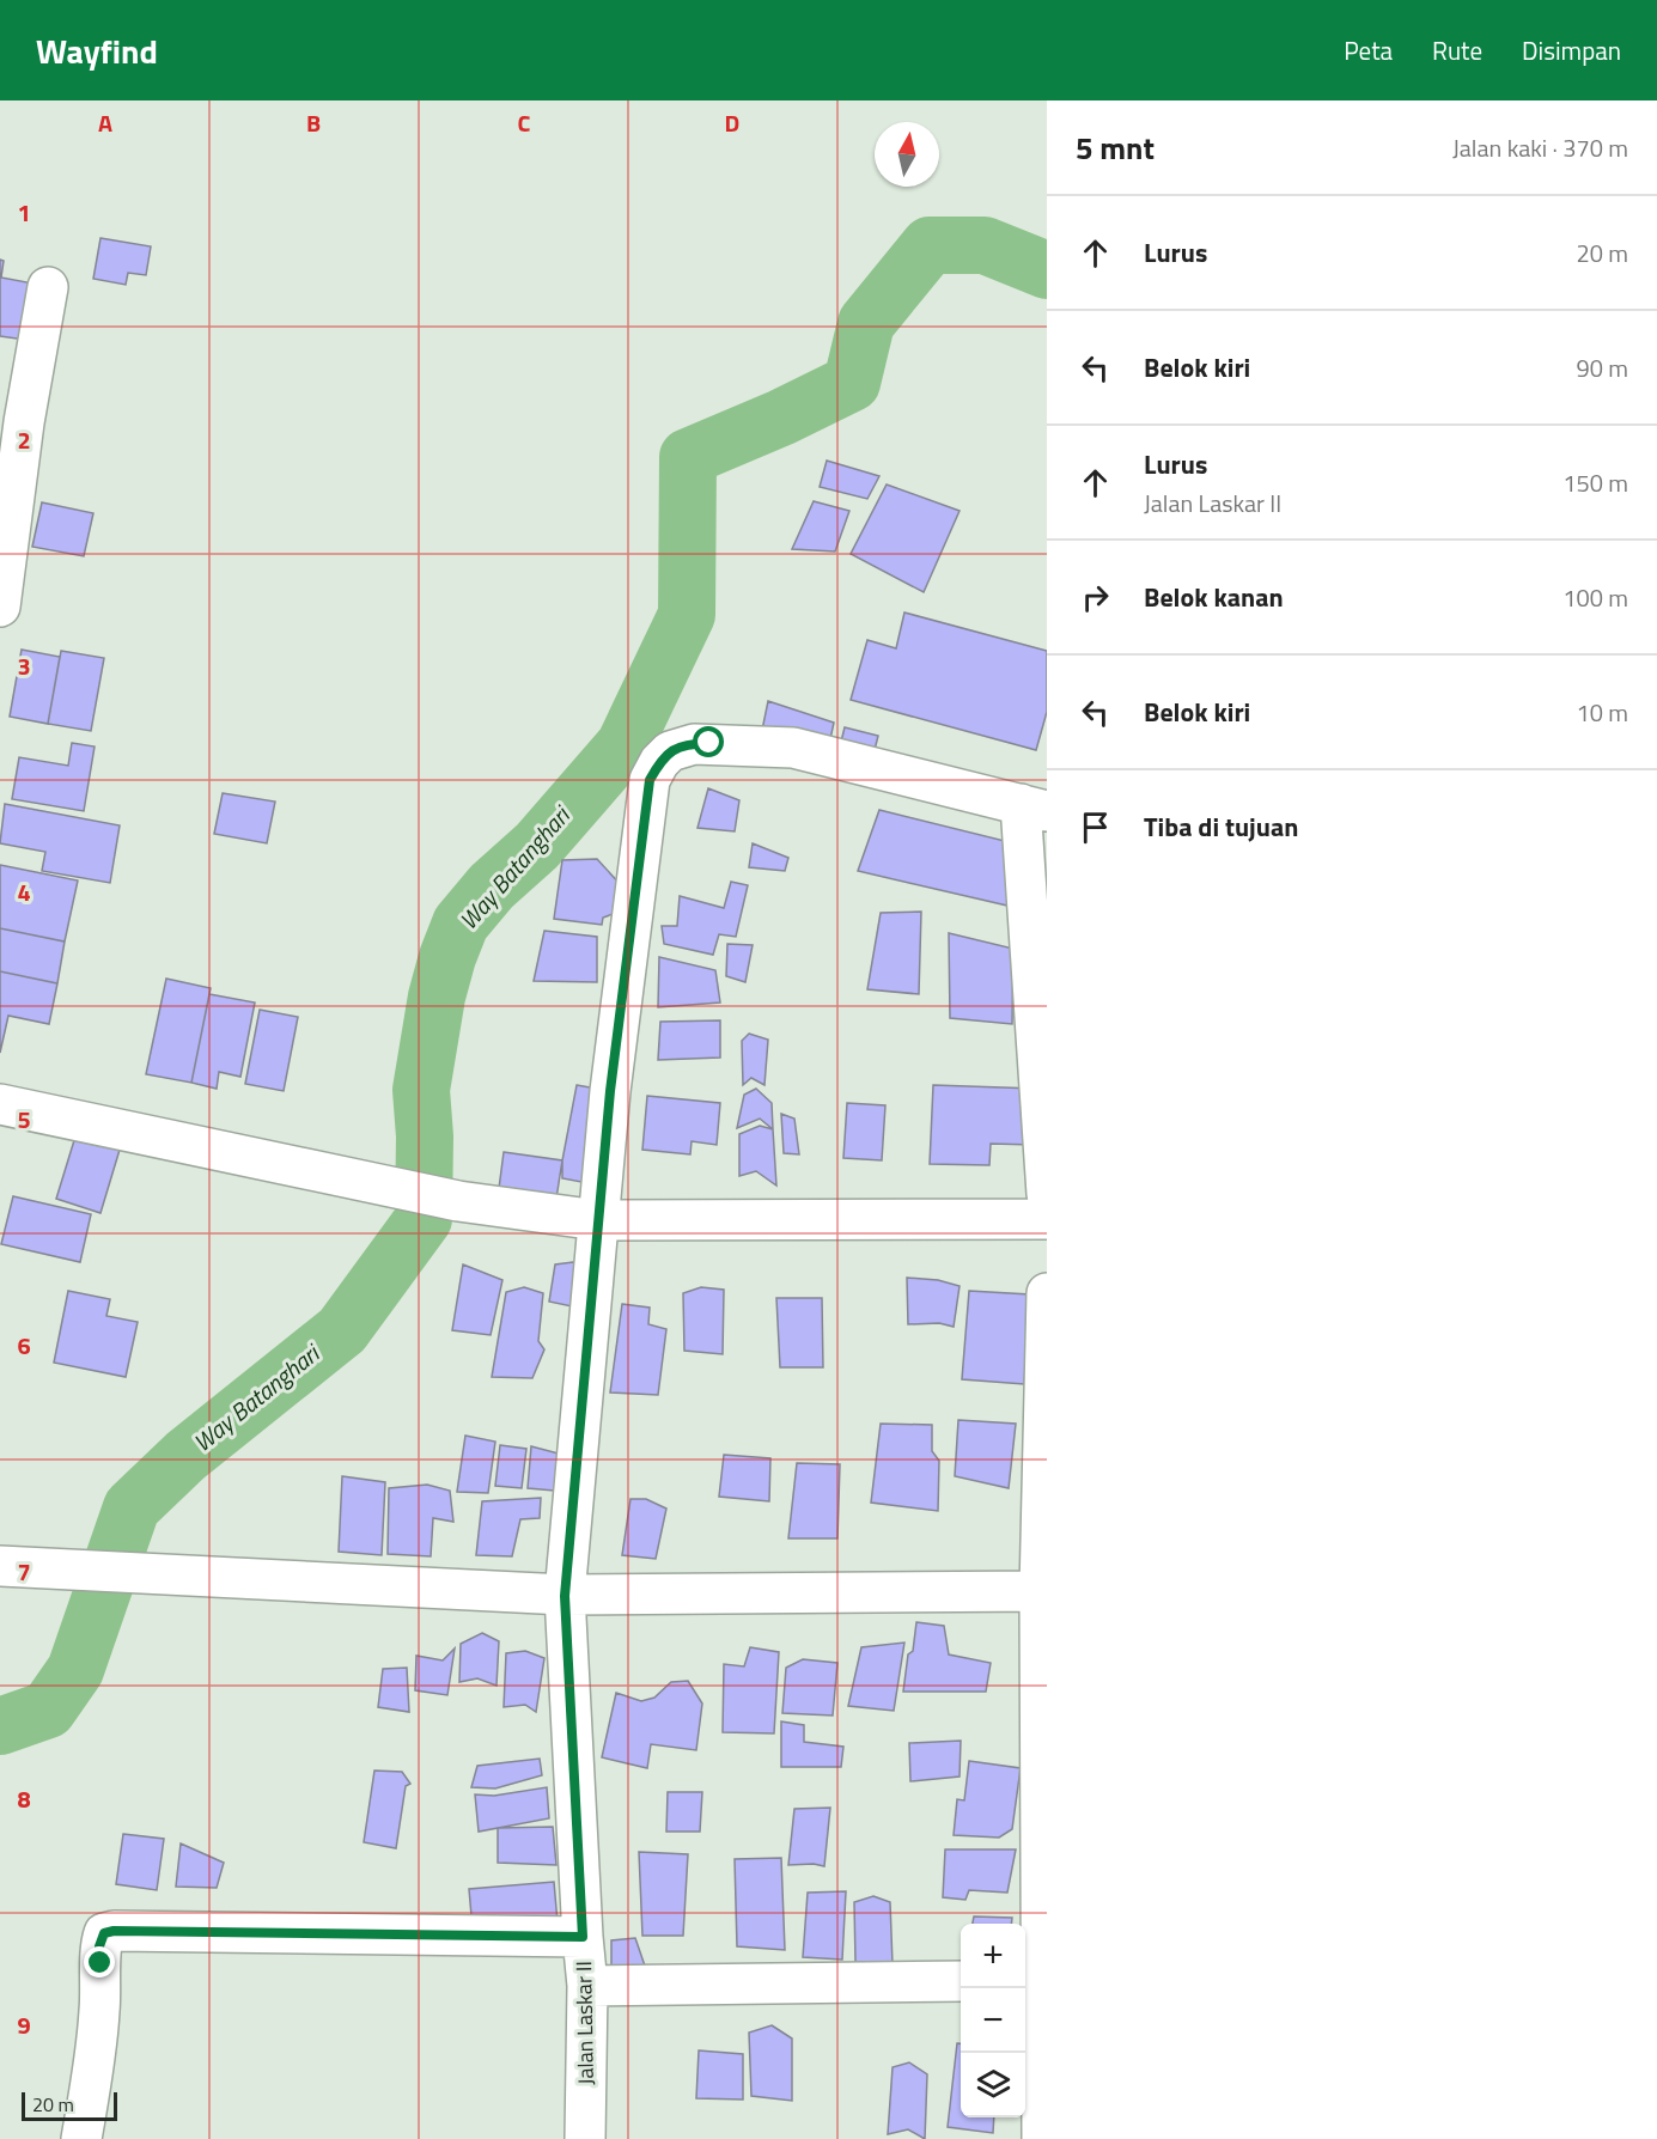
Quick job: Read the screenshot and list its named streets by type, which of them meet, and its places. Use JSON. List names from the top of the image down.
{
  "streets": {
    "street": ["Jalan Laskar II"]
  },
  "water": ["Way Batanghari"],
  "scale_bar": "20 m",
  "north": "top",
  "page": {
    "header": "Wayfind",
    "nav": ["Peta", "Rute", "Disimpan"],
    "heading": ["5 mnt", "Jalan kaki · 370 m"],
    "list": [
      ["Lurus", "20 m"],
      ["Belok kiri", "90 m"],
      ["Lurus", "Jalan Laskar II", "150 m"],
      ["Belok kanan", "100 m"],
      ["Belok kiri", "10 m"],
      "Tiba di tujuan"
    ],
    "map_buttons": ["+", "−"],
    "scale": "20 m"
  },
  "grid": {
    "columns": [
      "A",
      "B",
      "C",
      "D"
    ],
    "rows": [
      "1",
      "2",
      "3",
      "4",
      "5",
      "6",
      "7",
      "8",
      "9"
    ]
  }
}
